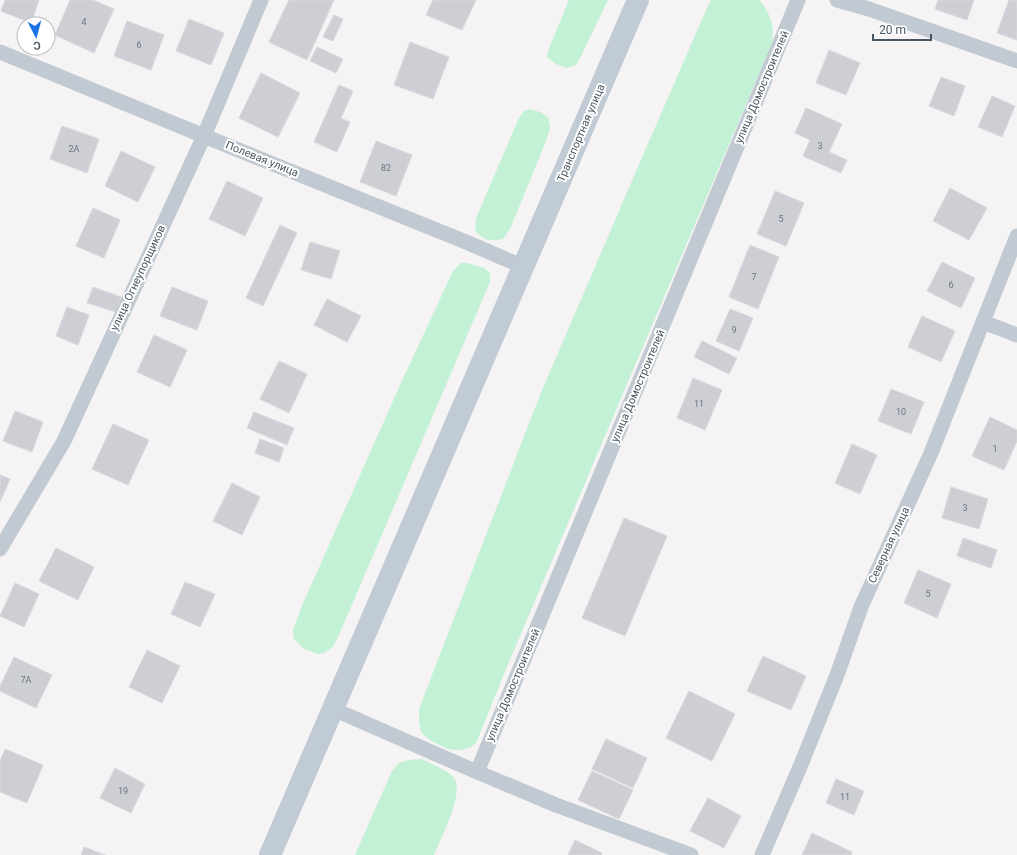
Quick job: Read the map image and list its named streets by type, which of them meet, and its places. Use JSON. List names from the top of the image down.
{
  "streets": {
    "main road": ["Транспортная улица"],
    "street": [
      "улица Домостроителей",
      "Полевая улица",
      "улица Огнеупорщиков",
      "Северная улица"
    ]
  },
  "crossings": [
    ["Транспортная улица", "Полевая улица"],
    ["Полевая улица", "улица Огнеупорщиков"]
  ],
  "house_numbers": [
    "4",
    "6",
    "3",
    "2А",
    "82",
    "5",
    "7",
    "6",
    "9",
    "11",
    "10",
    "1",
    "3",
    "5",
    "7А",
    "19",
    "11"
  ],
  "scale_bar": "20 m",
  "north": "bottom"
}
